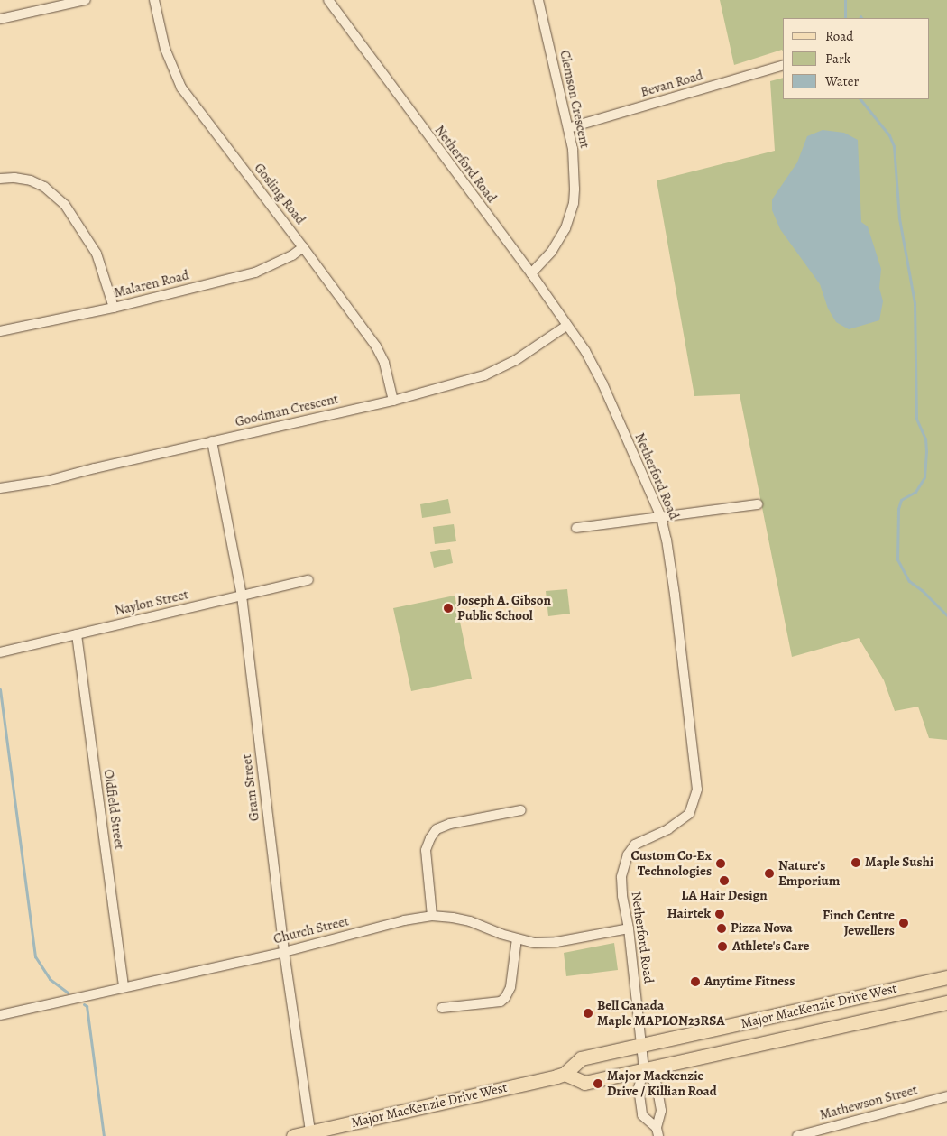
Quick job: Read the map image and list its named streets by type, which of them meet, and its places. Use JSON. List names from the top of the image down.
{
  "streets": {
    "main road": ["Major MacKenzie Drive West"],
    "street": [
      "Bevan Road",
      "Clemson Crescent",
      "Netherford Road",
      "Gosling Road",
      "Malaren Road",
      "Goodman Crescent",
      "Naylon Street",
      "Gram Street",
      "Oldfield Street",
      "Church Street",
      "Mathewson Street"
    ]
  },
  "crossings": [
    ["Bevan Road", "Clemson Crescent"],
    ["Clemson Crescent", "Netherford Road"],
    ["Netherford Road", "Goodman Crescent"],
    ["Netherford Road", "Church Street"],
    ["Netherford Road", "Major MacKenzie Drive West"],
    ["Gosling Road", "Malaren Road"],
    ["Gosling Road", "Goodman Crescent"],
    ["Goodman Crescent", "Gram Street"],
    ["Naylon Street", "Gram Street"],
    ["Naylon Street", "Oldfield Street"],
    ["Gram Street", "Church Street"],
    ["Gram Street", "Major MacKenzie Drive West"],
    ["Oldfield Street", "Church Street"]
  ],
  "places": [
    "Joseph A. Gibson Public School",
    "Maple Sushi",
    "Custom Co-Ex Technologies",
    "Nature's Emporium",
    "LA Hair Design",
    "Hairtek",
    "Finch Centre Jewellers",
    "Pizza Nova",
    "Athlete's Care",
    "Anytime Fitness",
    "Bell Canada Maple MAPLON23RSA",
    "Major Mackenzie Drive / Killian Road"
  ],
  "legend": ["Road", "Park", "Water"]
}
